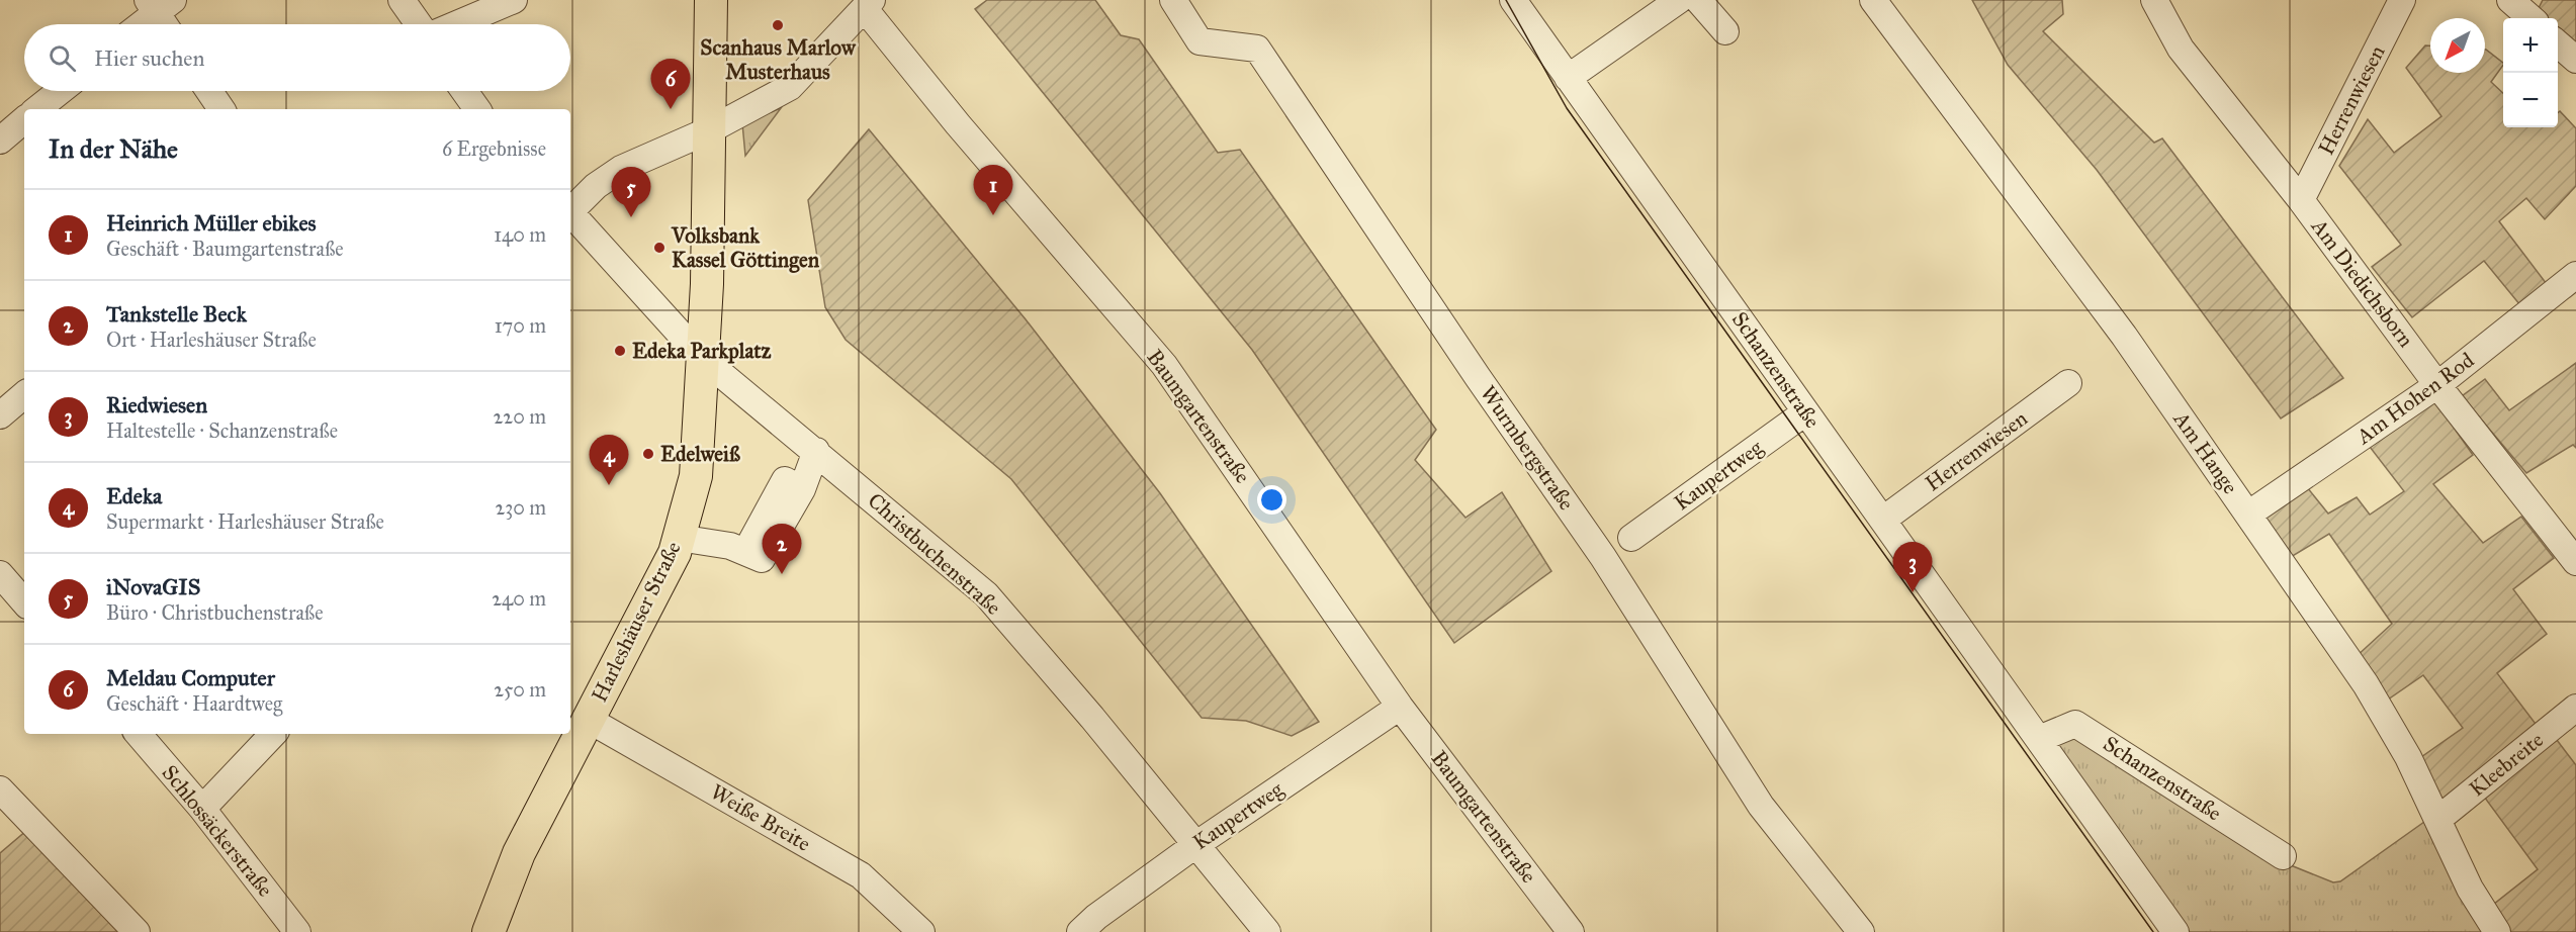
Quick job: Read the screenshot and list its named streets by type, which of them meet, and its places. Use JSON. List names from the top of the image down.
{
  "streets": {
    "main road": ["Harleshäuser Straße"],
    "street": [
      "Herrenwiesen",
      "Am Diedichsborn",
      "Schanzenstraße",
      "Am Hohen Rod",
      "Baumgartenstraße",
      "Wurmbergstraße",
      "Am Hange",
      "Kaupertweg",
      "Christbuchenstraße",
      "Kleebreite",
      "Weiße Breite",
      "Schlossäckerstraße"
    ]
  },
  "crossings": [
    ["Herrenwiesen", "Am Diedichsborn"],
    ["Herrenwiesen", "Schanzenstraße"],
    ["Am Diedichsborn", "Am Hohen Rod"],
    ["Schanzenstraße", "Kaupertweg"],
    ["Am Hohen Rod", "Am Hange"],
    ["Baumgartenstraße", "Kaupertweg"],
    ["Am Hange", "Kleebreite"],
    ["Kaupertweg", "Christbuchenstraße"],
    ["Christbuchenstraße", "Harleshäuser Straße"],
    ["Harleshäuser Straße", "Weiße Breite"]
  ],
  "places": [
    "Scanhaus Marlow Musterhaus",
    "Volksbank Kassel Göttingen",
    "Edeka Parkplatz",
    "Edelweiß"
  ],
  "north": "bottom left",
  "page": {
    "map_buttons": ["+", "−"],
    "search": "Hier suchen",
    "pins": [
      "6",
      "1",
      "5",
      "4",
      "2",
      "3"
    ],
    "heading": ["In der Nähe", "6 Ergebnisse"],
    "list": [
      {
        "mark": "1",
        "name": "Heinrich Müller ebikes",
        "note": "Geschäft · Baumgartenstraße",
        "value": "140 m"
      },
      {
        "mark": "2",
        "name": "Tankstelle Beck",
        "note": "Ort · Harleshäuser Straße",
        "value": "170 m"
      },
      {
        "mark": "3",
        "name": "Riedwiesen",
        "note": "Haltestelle · Schanzenstraße",
        "value": "220 m"
      },
      {
        "mark": "4",
        "name": "Edeka",
        "note": "Supermarkt · Harleshäuser Straße",
        "value": "230 m"
      },
      {
        "mark": "5",
        "name": "iNovaGIS",
        "note": "Büro · Christbuchenstraße",
        "value": "240 m"
      },
      {
        "mark": "6",
        "name": "Meldau Computer",
        "note": "Geschäft · Haardtweg",
        "value": "250 m"
      }
    ]
  }
}
